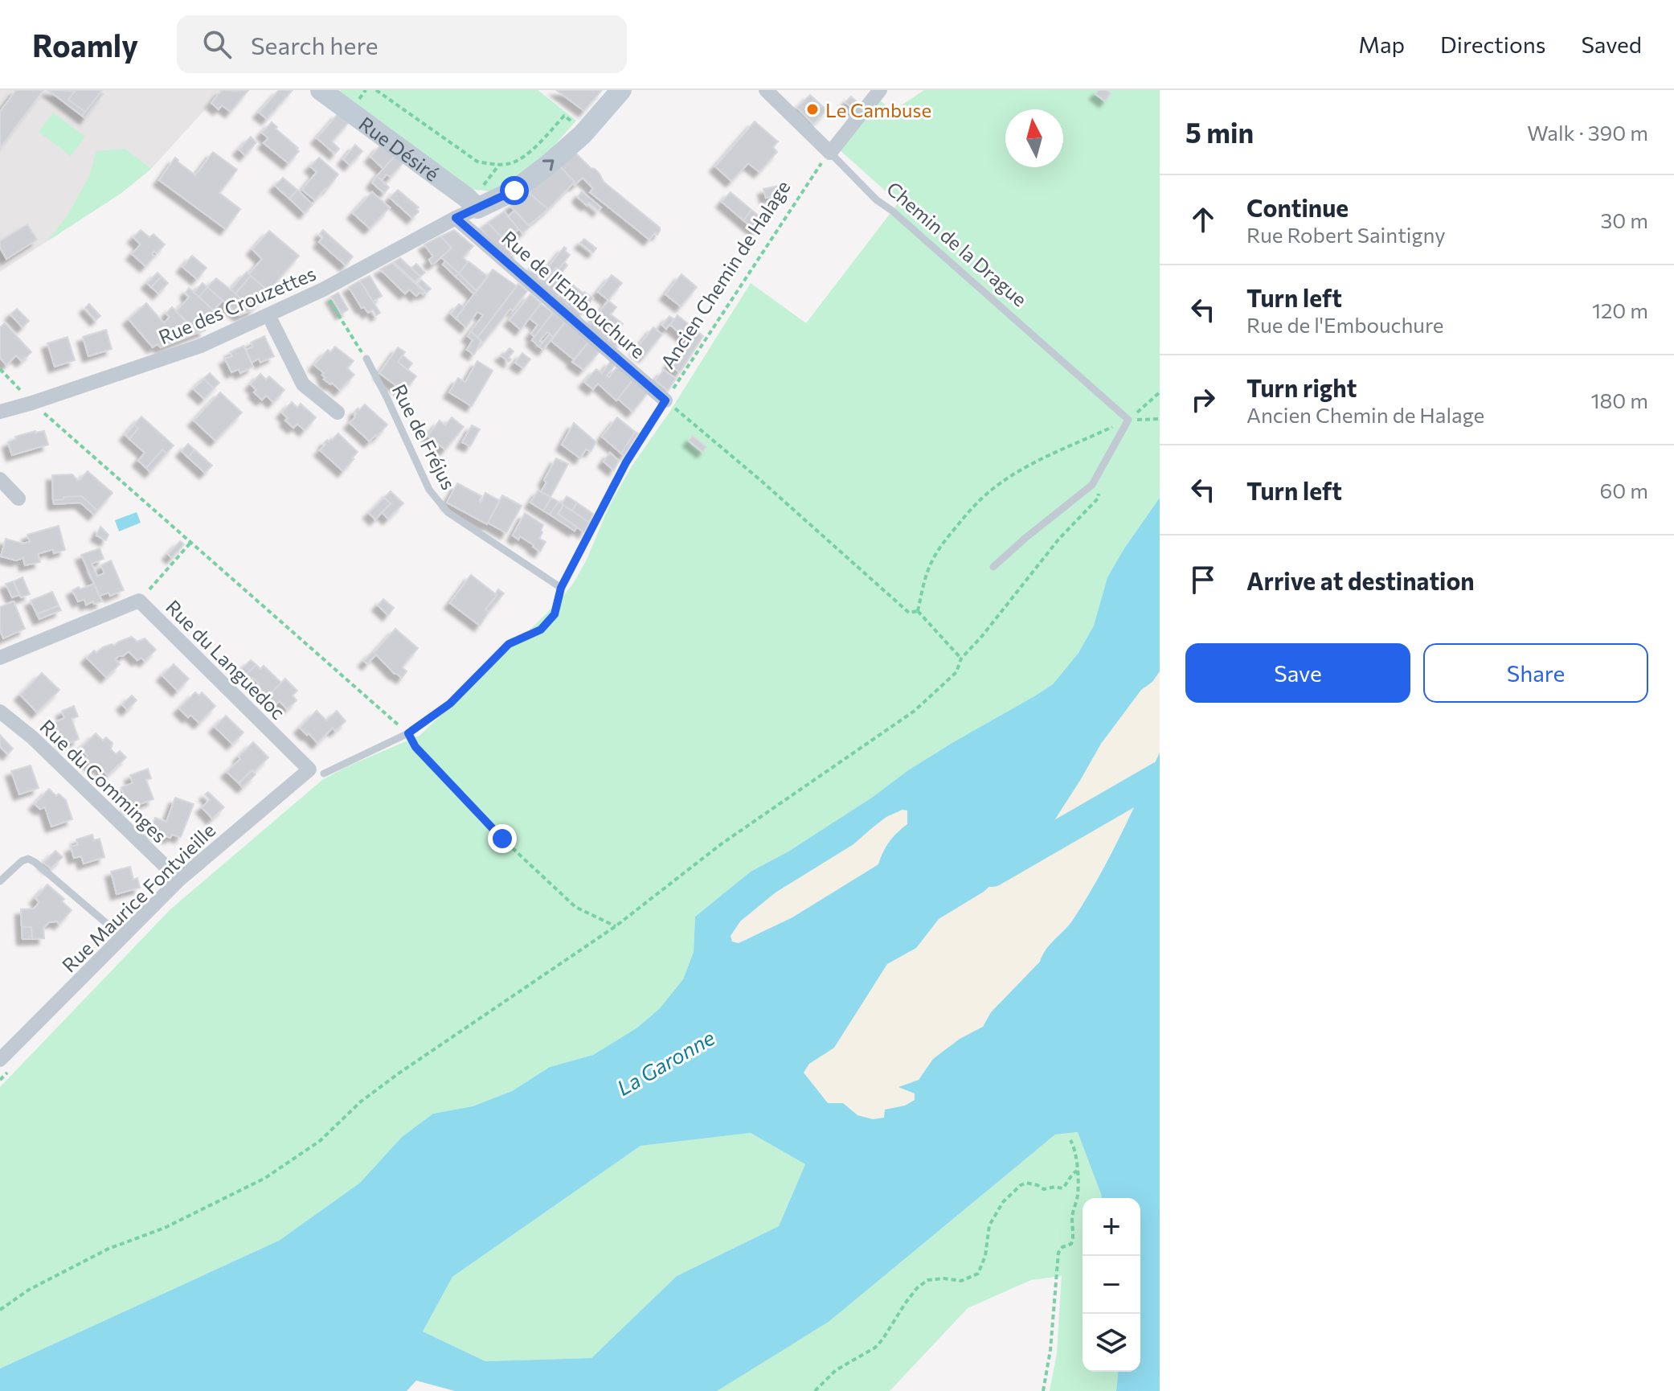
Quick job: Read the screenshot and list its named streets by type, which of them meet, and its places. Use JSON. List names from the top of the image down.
{
  "streets": {
    "street": [
      "Rue Désiré",
      "Chemin de la Drague",
      "Rue de l'Embouchure",
      "Rue des Crouzettes",
      "Rue du Languedoc",
      "Rue du Comminges",
      "Rue Maurice Fontvieille"
    ],
    "lane": ["Ancien Chemin de Halage", "Rue de Fréjus"]
  },
  "crossings": [
    ["Rue Désiré", "Rue des Crouzettes"],
    ["Chemin de la Drague", "Ancien Chemin de Halage"],
    ["Ancien Chemin de Halage", "Rue de l'Embouchure"],
    ["Ancien Chemin de Halage", "Rue de Fréjus"],
    ["Ancien Chemin de Halage", "Rue du Languedoc"],
    ["Ancien Chemin de Halage", "Rue Maurice Fontvieille"],
    ["Rue de l'Embouchure", "Rue des Crouzettes"],
    ["Rue du Languedoc", "Rue Maurice Fontvieille"],
    ["Rue du Comminges", "Rue Maurice Fontvieille"]
  ],
  "water": ["La Garonne"],
  "places": ["Le Cambuse"],
  "north": "top",
  "page": {
    "header": "Roamly",
    "search": "Search here",
    "nav": ["Map", "Directions", "Saved"],
    "heading": ["5 min", "Walk · 390 m"],
    "list": [
      ["Continue", "Rue Robert Saintigny", "30 m"],
      ["Turn left", "Rue de l'Embouchure", "120 m"],
      ["Turn right", "Ancien Chemin de Halage", "180 m"],
      ["Turn left", "60 m"],
      "Arrive at destination"
    ],
    "buttons": ["Save", "Share"],
    "map_buttons": ["+", "−"]
  }
}
